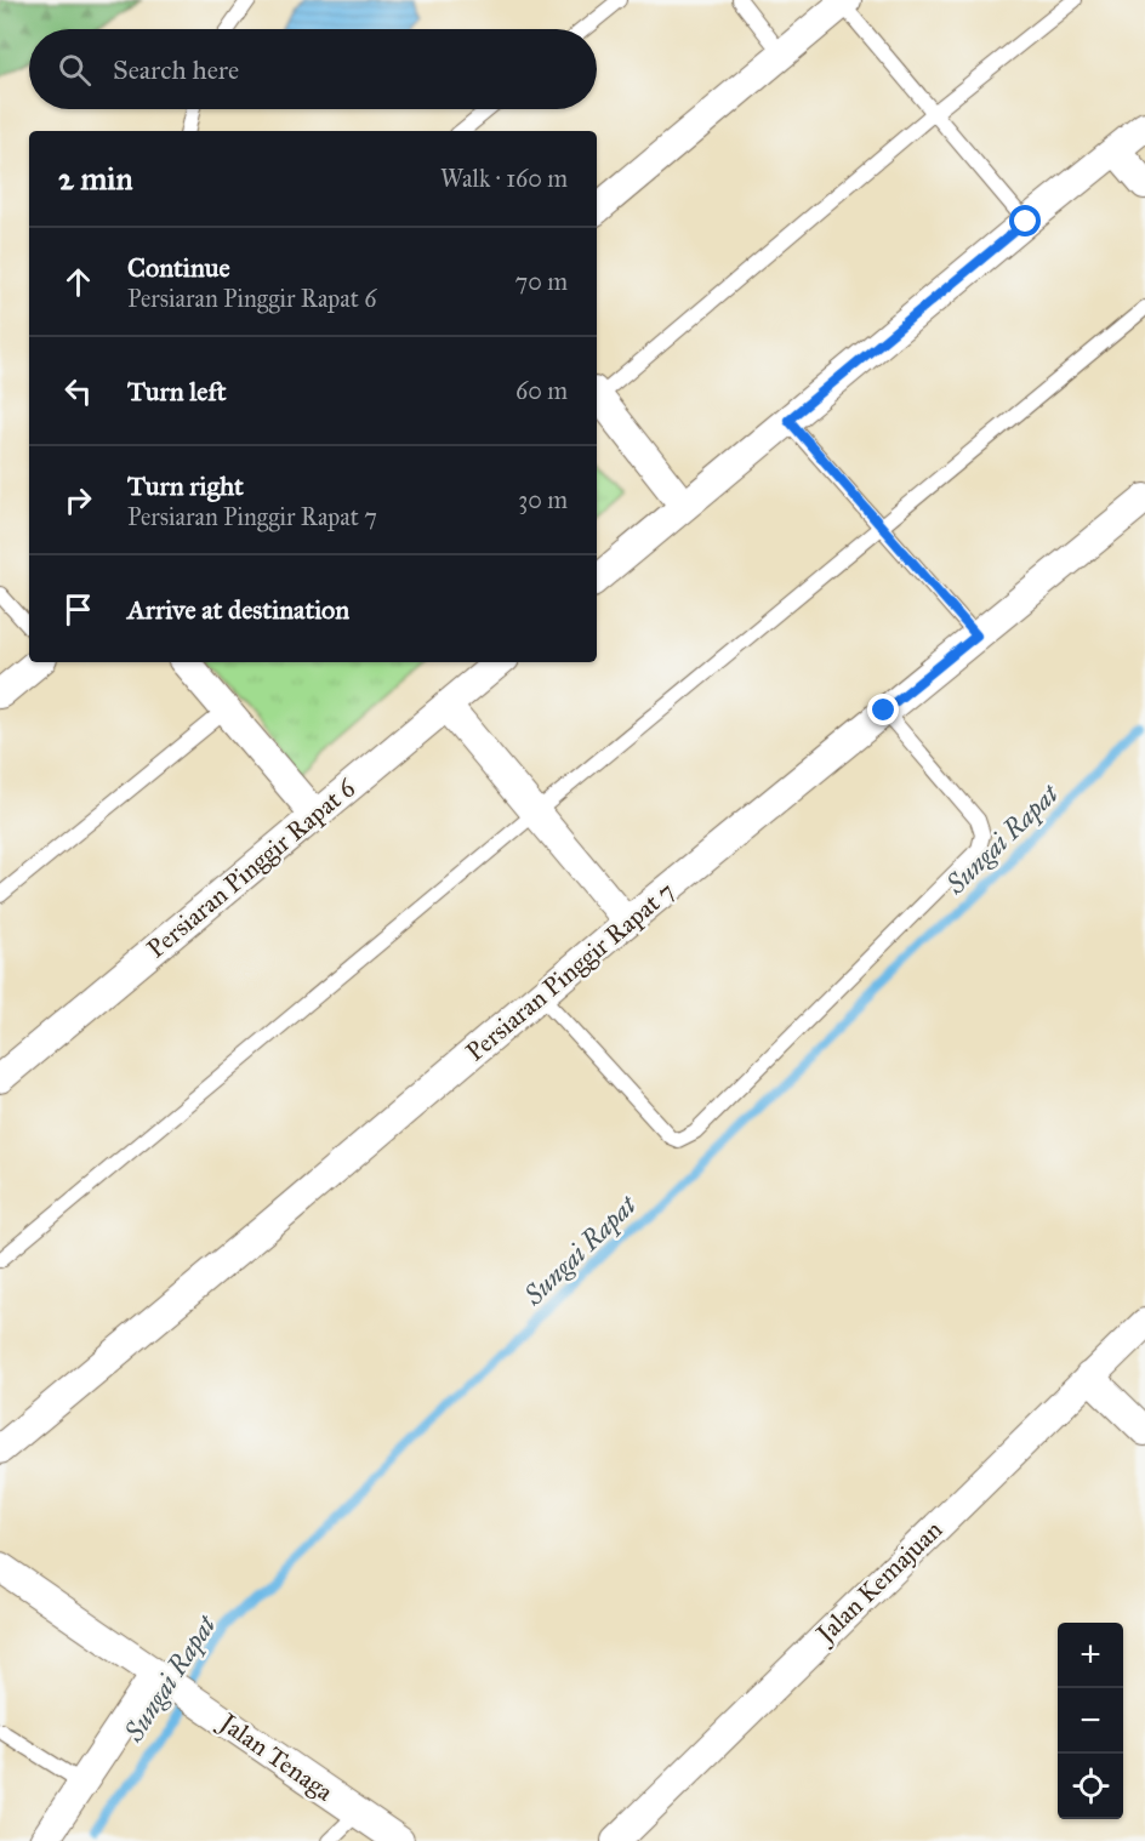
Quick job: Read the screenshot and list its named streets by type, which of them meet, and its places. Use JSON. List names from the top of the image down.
{
  "streets": {
    "street": [
      "Persiaran Pinggir Rapat 6",
      "Persiaran Pinggir Rapat 7",
      "Jalan Kemajuan",
      "Jalan Tenaga"
    ]
  },
  "water": ["Sungai Rapat"],
  "page": {
    "search": "Search here",
    "heading": ["2 min", "Walk · 160 m"],
    "list": [
      ["Continue", "Persiaran Pinggir Rapat 6", "70 m"],
      ["Turn left", "60 m"],
      ["Turn right", "Persiaran Pinggir Rapat 7", "30 m"],
      "Arrive at destination"
    ],
    "map_buttons": ["+", "−"]
  }
}
